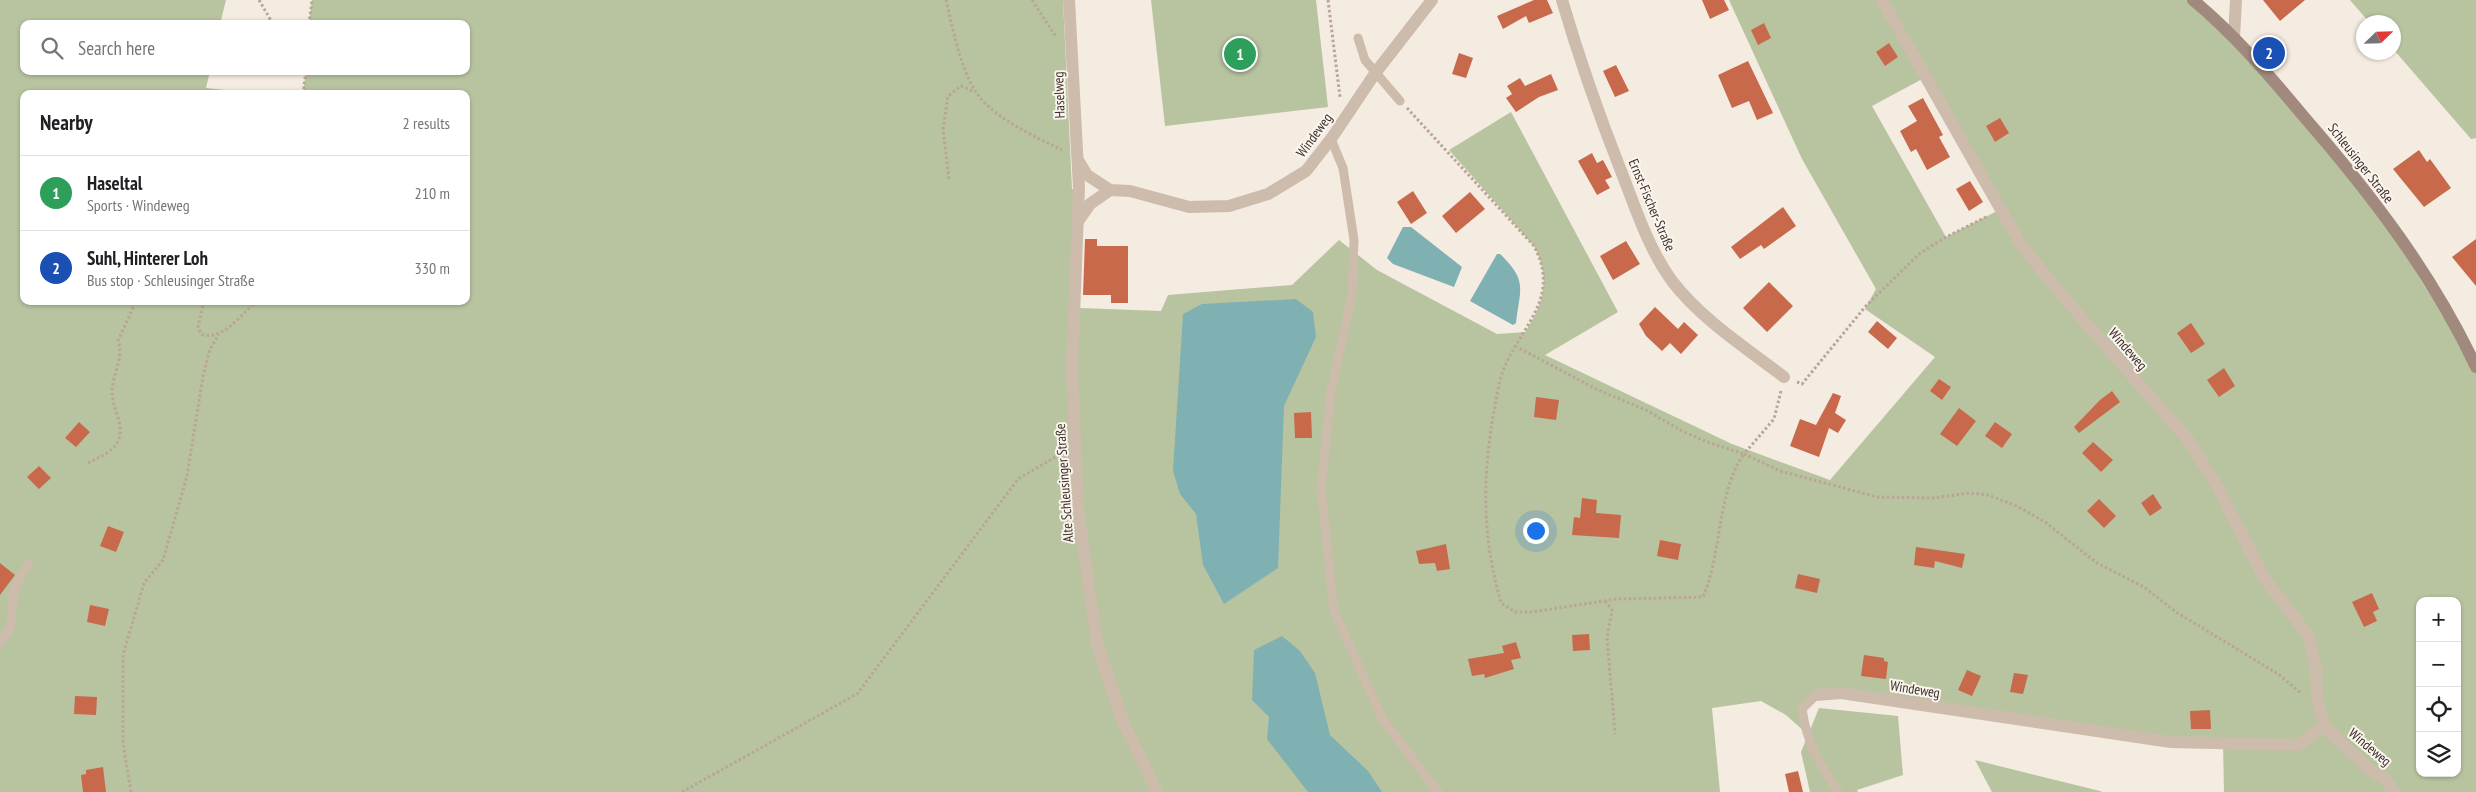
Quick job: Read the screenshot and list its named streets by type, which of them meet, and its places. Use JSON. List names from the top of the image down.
{
  "streets": {
    "main road": ["Schleusinger Straße"],
    "street": [
      "Haselweg",
      "Windeweg",
      "Ernst-Fischer-Straße",
      "Alte Schleusinger Straße"
    ]
  },
  "crossings": [
    ["Haselweg", "Windeweg"],
    ["Haselweg", "Alte Schleusinger Straße"]
  ],
  "north": "top right",
  "page": {
    "search": "Search here",
    "pins": ["2", "1"],
    "heading": ["Nearby", "2 results"],
    "list": [
      {
        "mark": "1",
        "name": "Haseltal",
        "note": "Sports · Windeweg",
        "value": "210 m"
      },
      {
        "mark": "2",
        "name": "Suhl, Hinterer Loh",
        "note": "Bus stop · Schleusinger Straße",
        "value": "330 m"
      }
    ],
    "map_buttons": ["+", "−"]
  }
}
